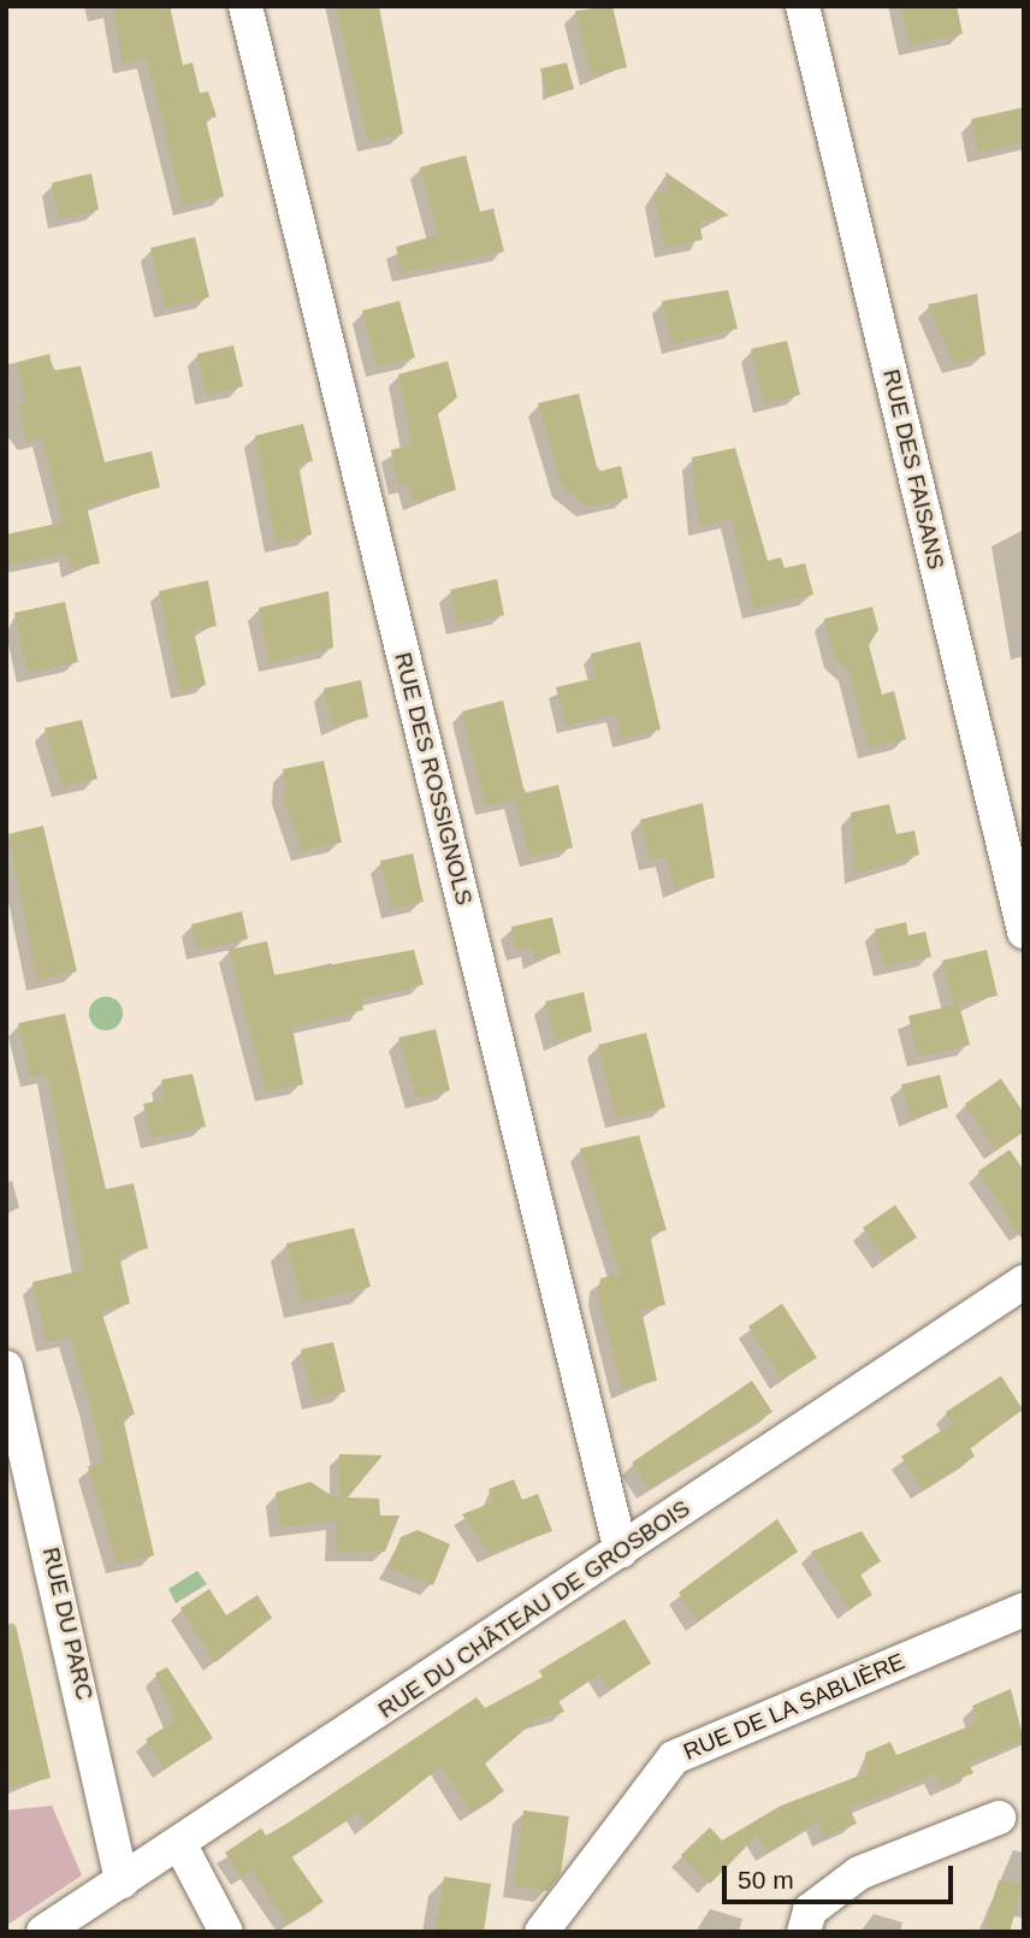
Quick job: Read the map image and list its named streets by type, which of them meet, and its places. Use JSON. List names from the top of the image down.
{
  "streets": {
    "street": [
      "RUE DES FAISANS",
      "RUE DES ROSSIGNOLS",
      "RUE DU CHÂTEAU DE GROSBOIS",
      "RUE DU PARC",
      "RUE DE LA SABLIÈRE"
    ]
  },
  "crossings": [
    ["RUE DES ROSSIGNOLS", "RUE DU CHÂTEAU DE GROSBOIS"],
    ["RUE DU CHÂTEAU DE GROSBOIS", "RUE DU PARC"]
  ],
  "scale_bar": "50 m"
}
